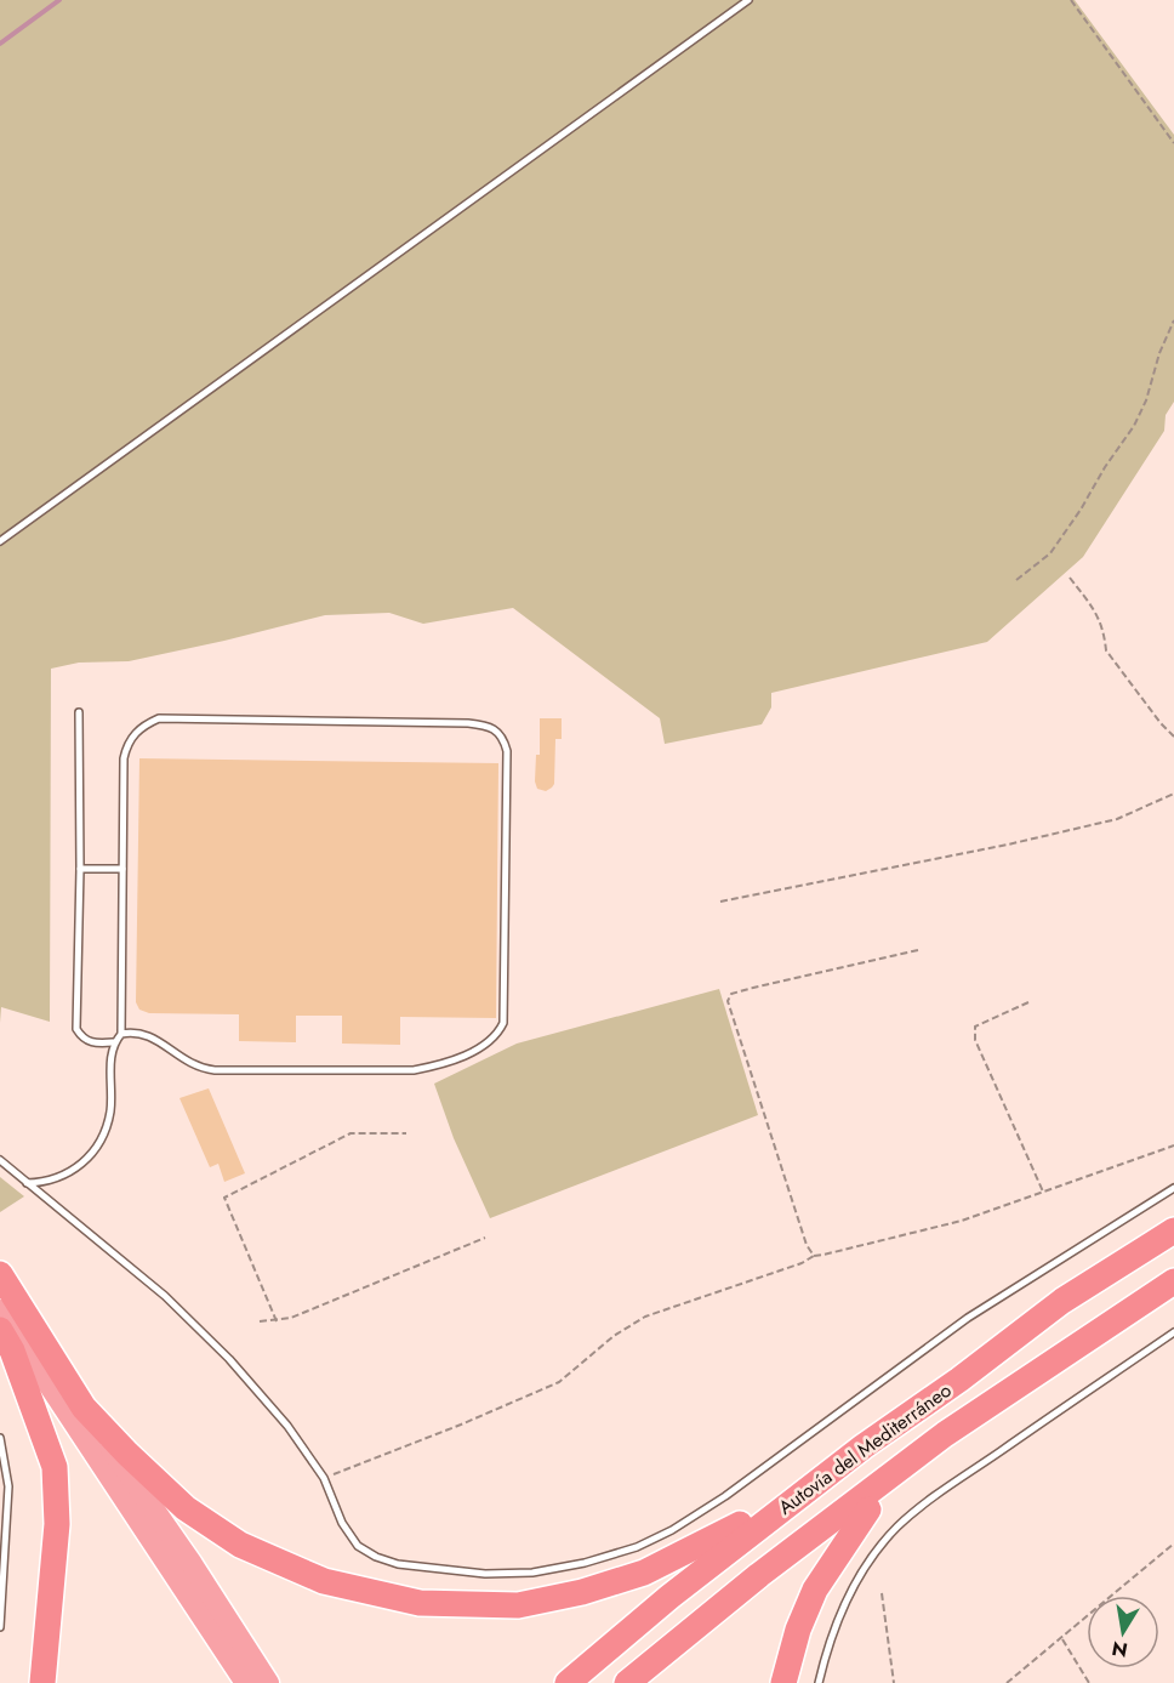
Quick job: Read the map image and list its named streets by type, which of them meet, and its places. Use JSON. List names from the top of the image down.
{
  "streets": {
    "highway": ["Autovía del Mediterráneo"]
  },
  "north": "bottom"
}
